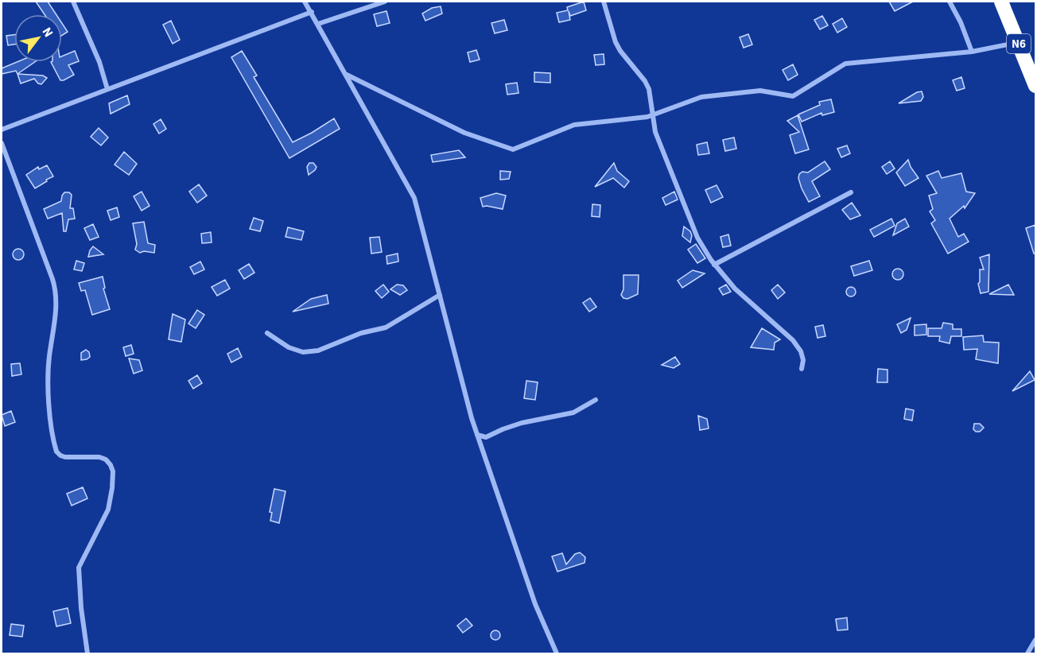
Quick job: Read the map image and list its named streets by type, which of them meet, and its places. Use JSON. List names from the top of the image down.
{
  "streets": {
    "highway": ["N6"]
  },
  "north": "top right"
}
